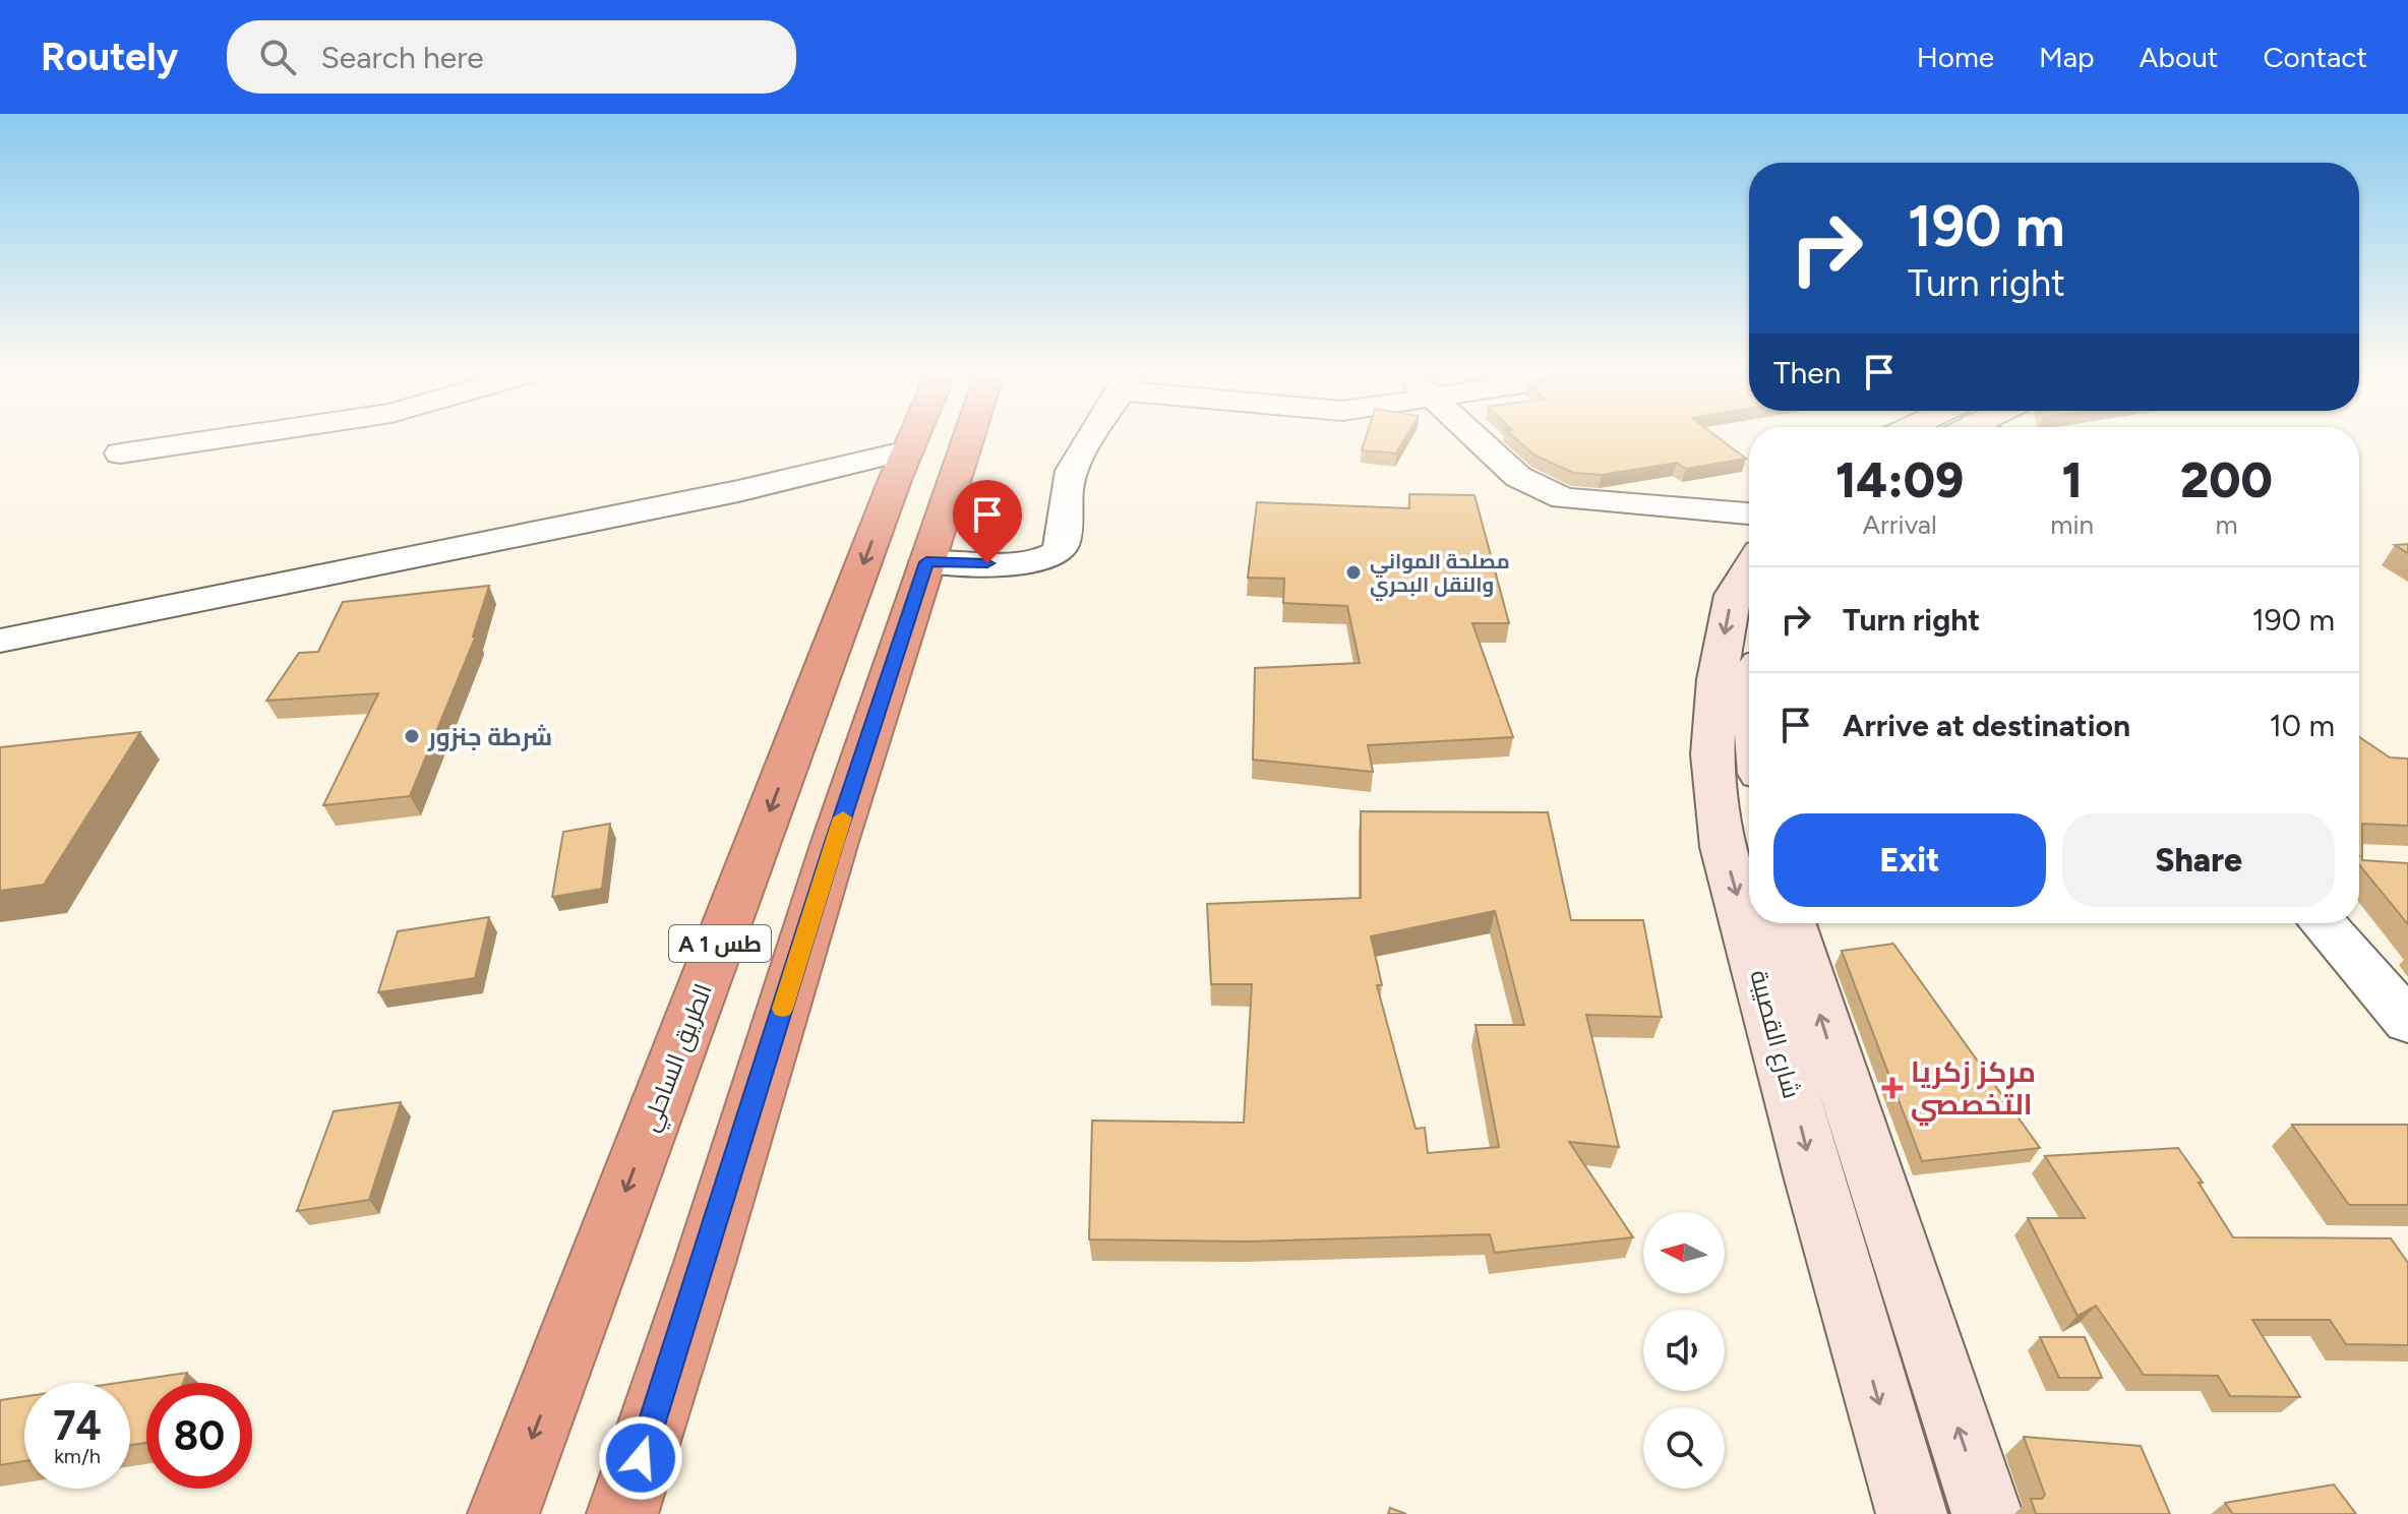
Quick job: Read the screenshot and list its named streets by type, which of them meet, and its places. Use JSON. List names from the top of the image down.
{
  "streets": {
    "highway": ["A 1 طس", "الطريق الساحلي"],
    "street": ["شارع القصيبة"]
  },
  "places": {
    "other": ["مصلحة المواني والنقل البحري", "شرطة جنزور"],
    "health": ["مركز زكريا التخصصي"]
  },
  "north": "left",
  "page": {
    "header": "Routely",
    "search": "Search here",
    "nav": [
      "Home",
      "Map",
      "About",
      "Contact"
    ],
    "turn": ["190 m", "Turn right"],
    "then": "Then",
    "eta": [
      "14:09",
      "Arrival",
      "1",
      "min",
      "200",
      "m"
    ],
    "list": [
      {
        "name": "Turn right",
        "value": "190 m"
      },
      {
        "name": "Arrive at destination",
        "value": "10 m"
      }
    ],
    "buttons": ["Exit", "Share"],
    "speed": "74 km/h",
    "limit": "80"
  }
}
